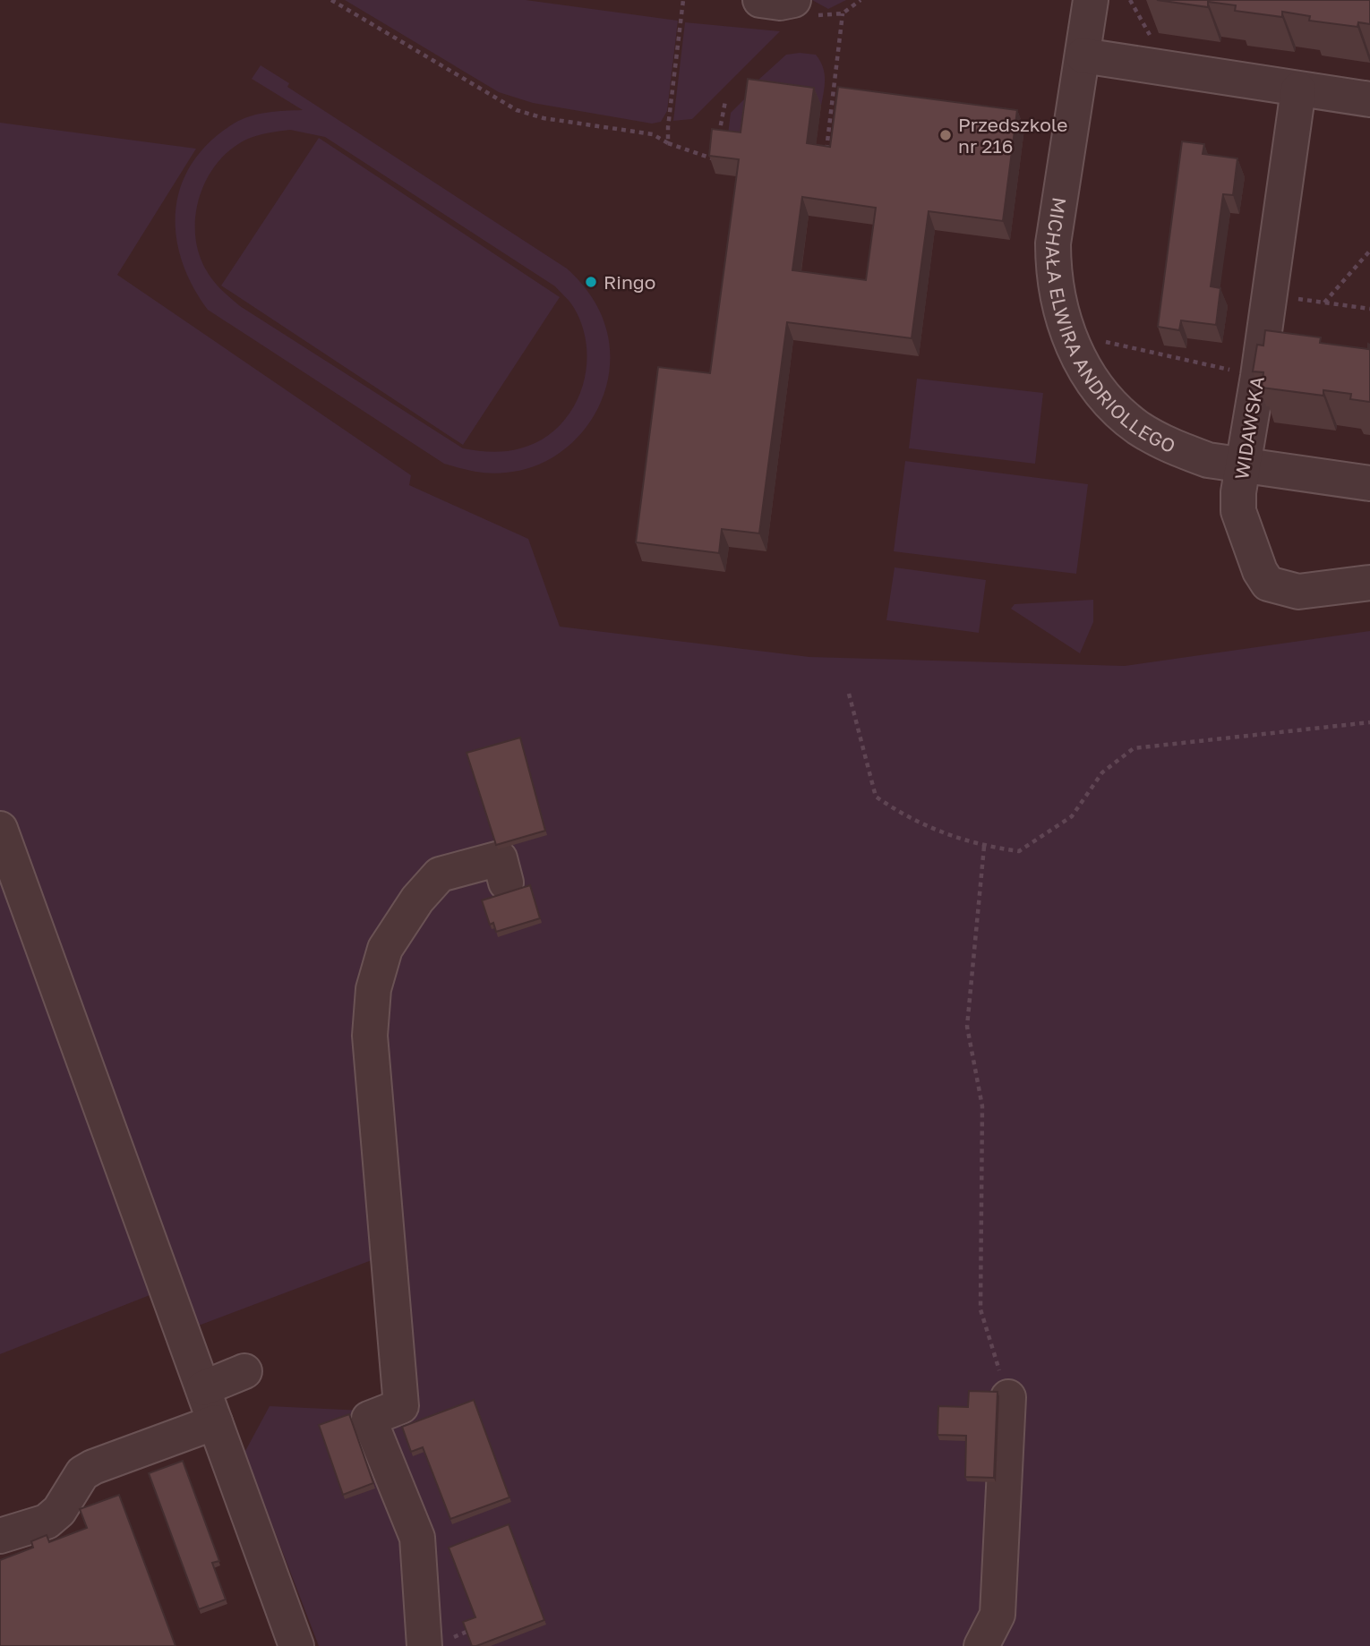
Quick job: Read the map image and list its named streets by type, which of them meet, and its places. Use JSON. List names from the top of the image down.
{
  "streets": {
    "street": ["MICHAŁA ELWIRA ANDRIOLLEGO", "WIDAWSKA"]
  },
  "crossings": [
    ["MICHAŁA ELWIRA ANDRIOLLEGO", "WIDAWSKA"]
  ],
  "places": ["Przedszkole nr 216", "Ringo"]
}
